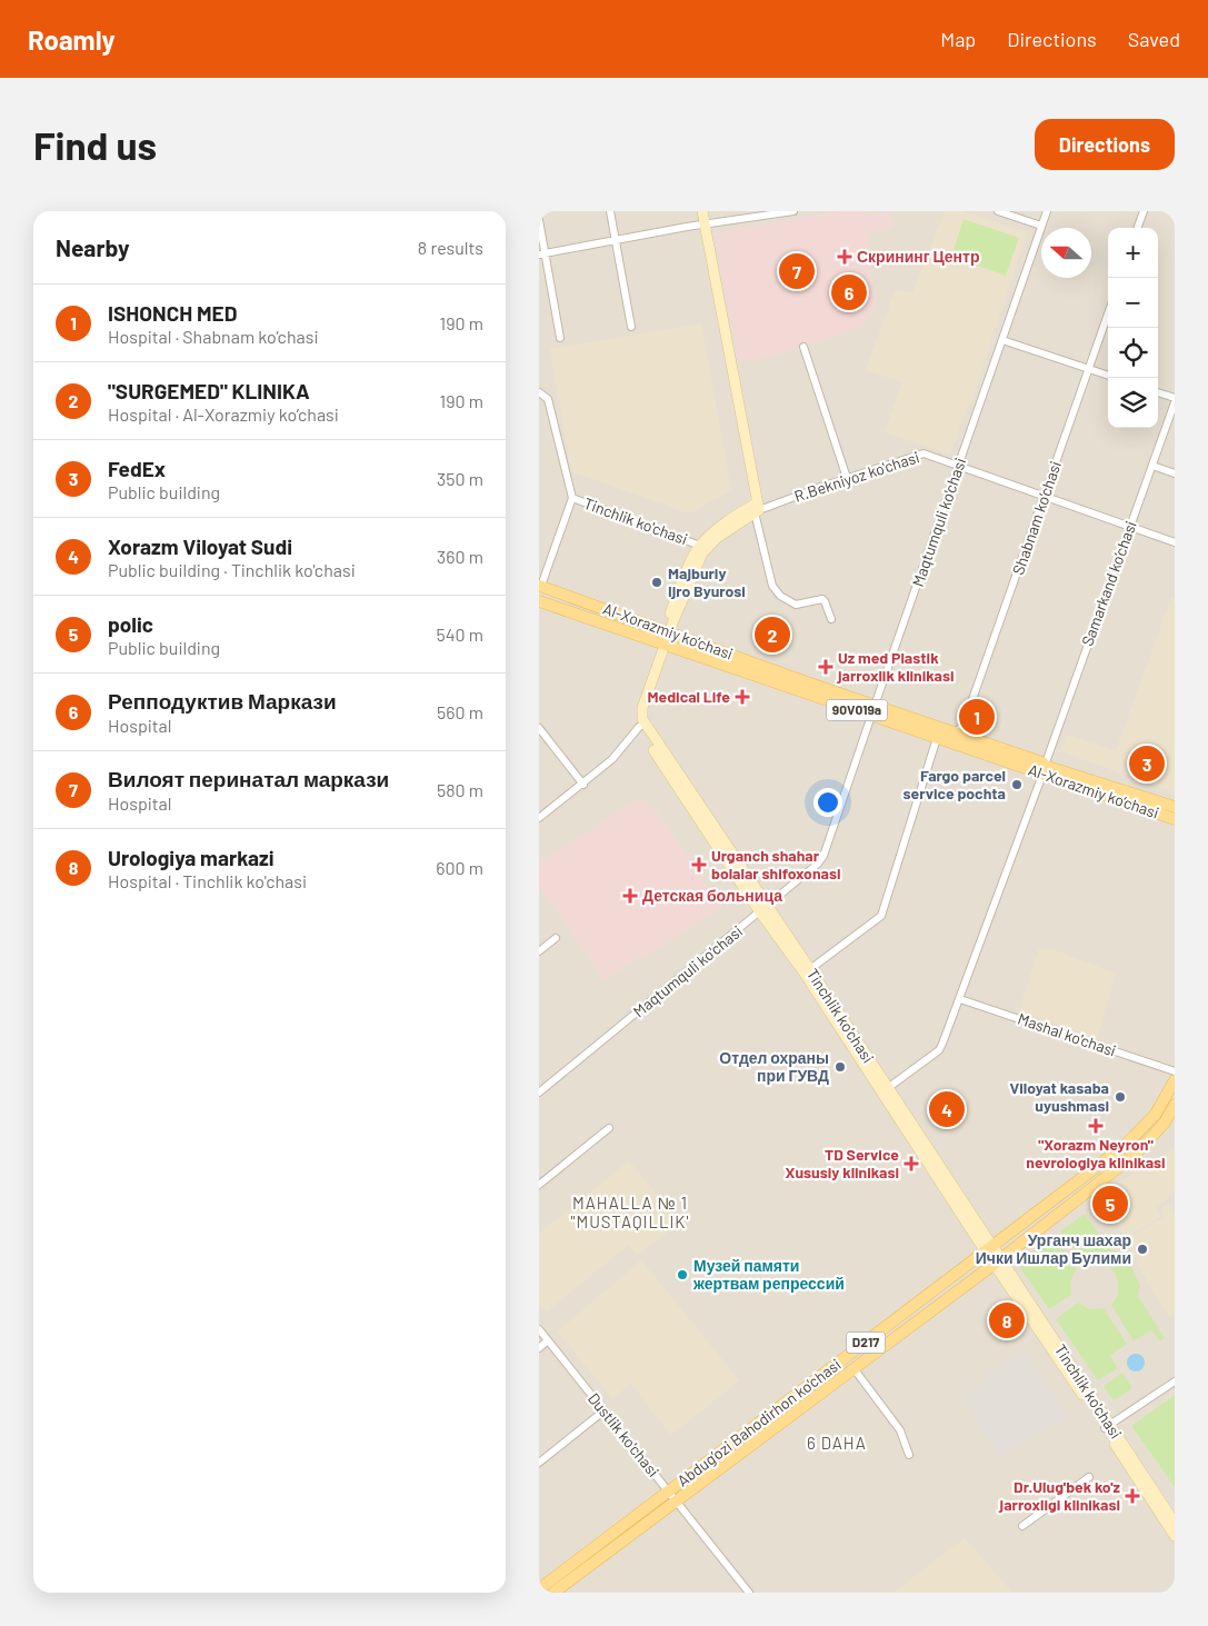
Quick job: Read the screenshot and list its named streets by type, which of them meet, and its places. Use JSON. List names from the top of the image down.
{
  "streets": {
    "main road": [
      "Tinchlik ko'chasi",
      "Al-Xorazmiy ko’chasi",
      "90V019a",
      "D217",
      "Abdug’ozi Bahodirhon ko’chasi"
    ],
    "street": [
      "R.Bekniyoz ko'chasi",
      "Shabnam ko’chasi",
      "Maqtumquli ko'chasi",
      "Samarkand ko’chasi",
      "Mashal ko'chasi",
      "Dustlik ko'chasi"
    ]
  },
  "crossings": [
    ["R.Bekniyoz ko'chasi", "Shabnam ko’chasi"],
    ["R.Bekniyoz ko'chasi", "Tinchlik ko'chasi"],
    ["R.Bekniyoz ko'chasi", "Maqtumquli ko'chasi"],
    ["R.Bekniyoz ko'chasi", "Samarkand ko’chasi"],
    ["Shabnam ko’chasi", "Al-Xorazmiy ko’chasi"],
    ["Tinchlik ko'chasi", "Maqtumquli ko'chasi"],
    ["Tinchlik ko'chasi", "Samarkand ko’chasi"],
    ["Tinchlik ko'chasi", "Al-Xorazmiy ko’chasi"],
    ["Tinchlik ko'chasi", "Abdug’ozi Bahodirhon ko’chasi"],
    ["Maqtumquli ko'chasi", "Al-Xorazmiy ko’chasi"],
    ["Samarkand ko’chasi", "Al-Xorazmiy ko’chasi"],
    ["Samarkand ko’chasi", "Mashal ko'chasi"],
    ["Abdug’ozi Bahodirhon ko’chasi", "Dustlik ko'chasi"]
  ],
  "districts": ["MAHALLA № 1 \"MUSTAQILLIK'", "6 DAHA"],
  "places": {
    "health": [
      "Скрининг Центр",
      "Uz med Plastik jarroxlik klinikasi",
      "Medical Life",
      "Urganch shahar bolalar shifoxonasi",
      "Детская больница",
      "\"Xorazm Neyron\" nevrologiya klinikasi",
      "TD Service Xususiy klinikasi",
      "Dr.Ulug'bek ko'z jarroxligi klinikasi"
    ],
    "other": [
      "Majburiy Ijro Byurosi",
      "Fargo parcel service pochta",
      "Отдел охраны при ГУВД",
      "Viloyat kasaba uyushmasi",
      "Урганч шахар Ички Ишлар Булими",
      "Музей памяти жертвам репрессий"
    ]
  },
  "north": "left",
  "page": {
    "header": "Roamly",
    "nav": ["Map", "Directions", "Saved"],
    "buttons": "Directions",
    "title": "Find us",
    "heading": ["Nearby", "8 results"],
    "map_buttons": ["+", "−"],
    "pins": [
      "7",
      "6",
      "2",
      "1",
      "3",
      "4",
      "5",
      "8"
    ],
    "list": [
      {
        "mark": "1",
        "name": "ISHONCH MED",
        "note": "Hospital · Shabnam ko’chasi",
        "value": "190 m"
      },
      {
        "mark": "2",
        "name": "\"SURGEMED\" KLINIKA",
        "note": "Hospital · Al-Xorazmiy ko’chasi",
        "value": "190 m"
      },
      {
        "mark": "3",
        "name": "FedEx",
        "note": "Public building",
        "value": "350 m"
      },
      {
        "mark": "4",
        "name": "Xorazm Viloyat Sudi",
        "note": "Public building · Tinchlik ko'chasi",
        "value": "360 m"
      },
      {
        "mark": "5",
        "name": "polic",
        "note": "Public building",
        "value": "540 m"
      },
      {
        "mark": "6",
        "name": "Репподуктив Маркази",
        "note": "Hospital",
        "value": "560 m"
      },
      {
        "mark": "7",
        "name": "Вилоят перинатал маркази",
        "note": "Hospital",
        "value": "580 m"
      },
      {
        "mark": "8",
        "name": "Urologiya markazi",
        "note": "Hospital · Tinchlik ko'chasi",
        "value": "600 m"
      }
    ]
  }
}
